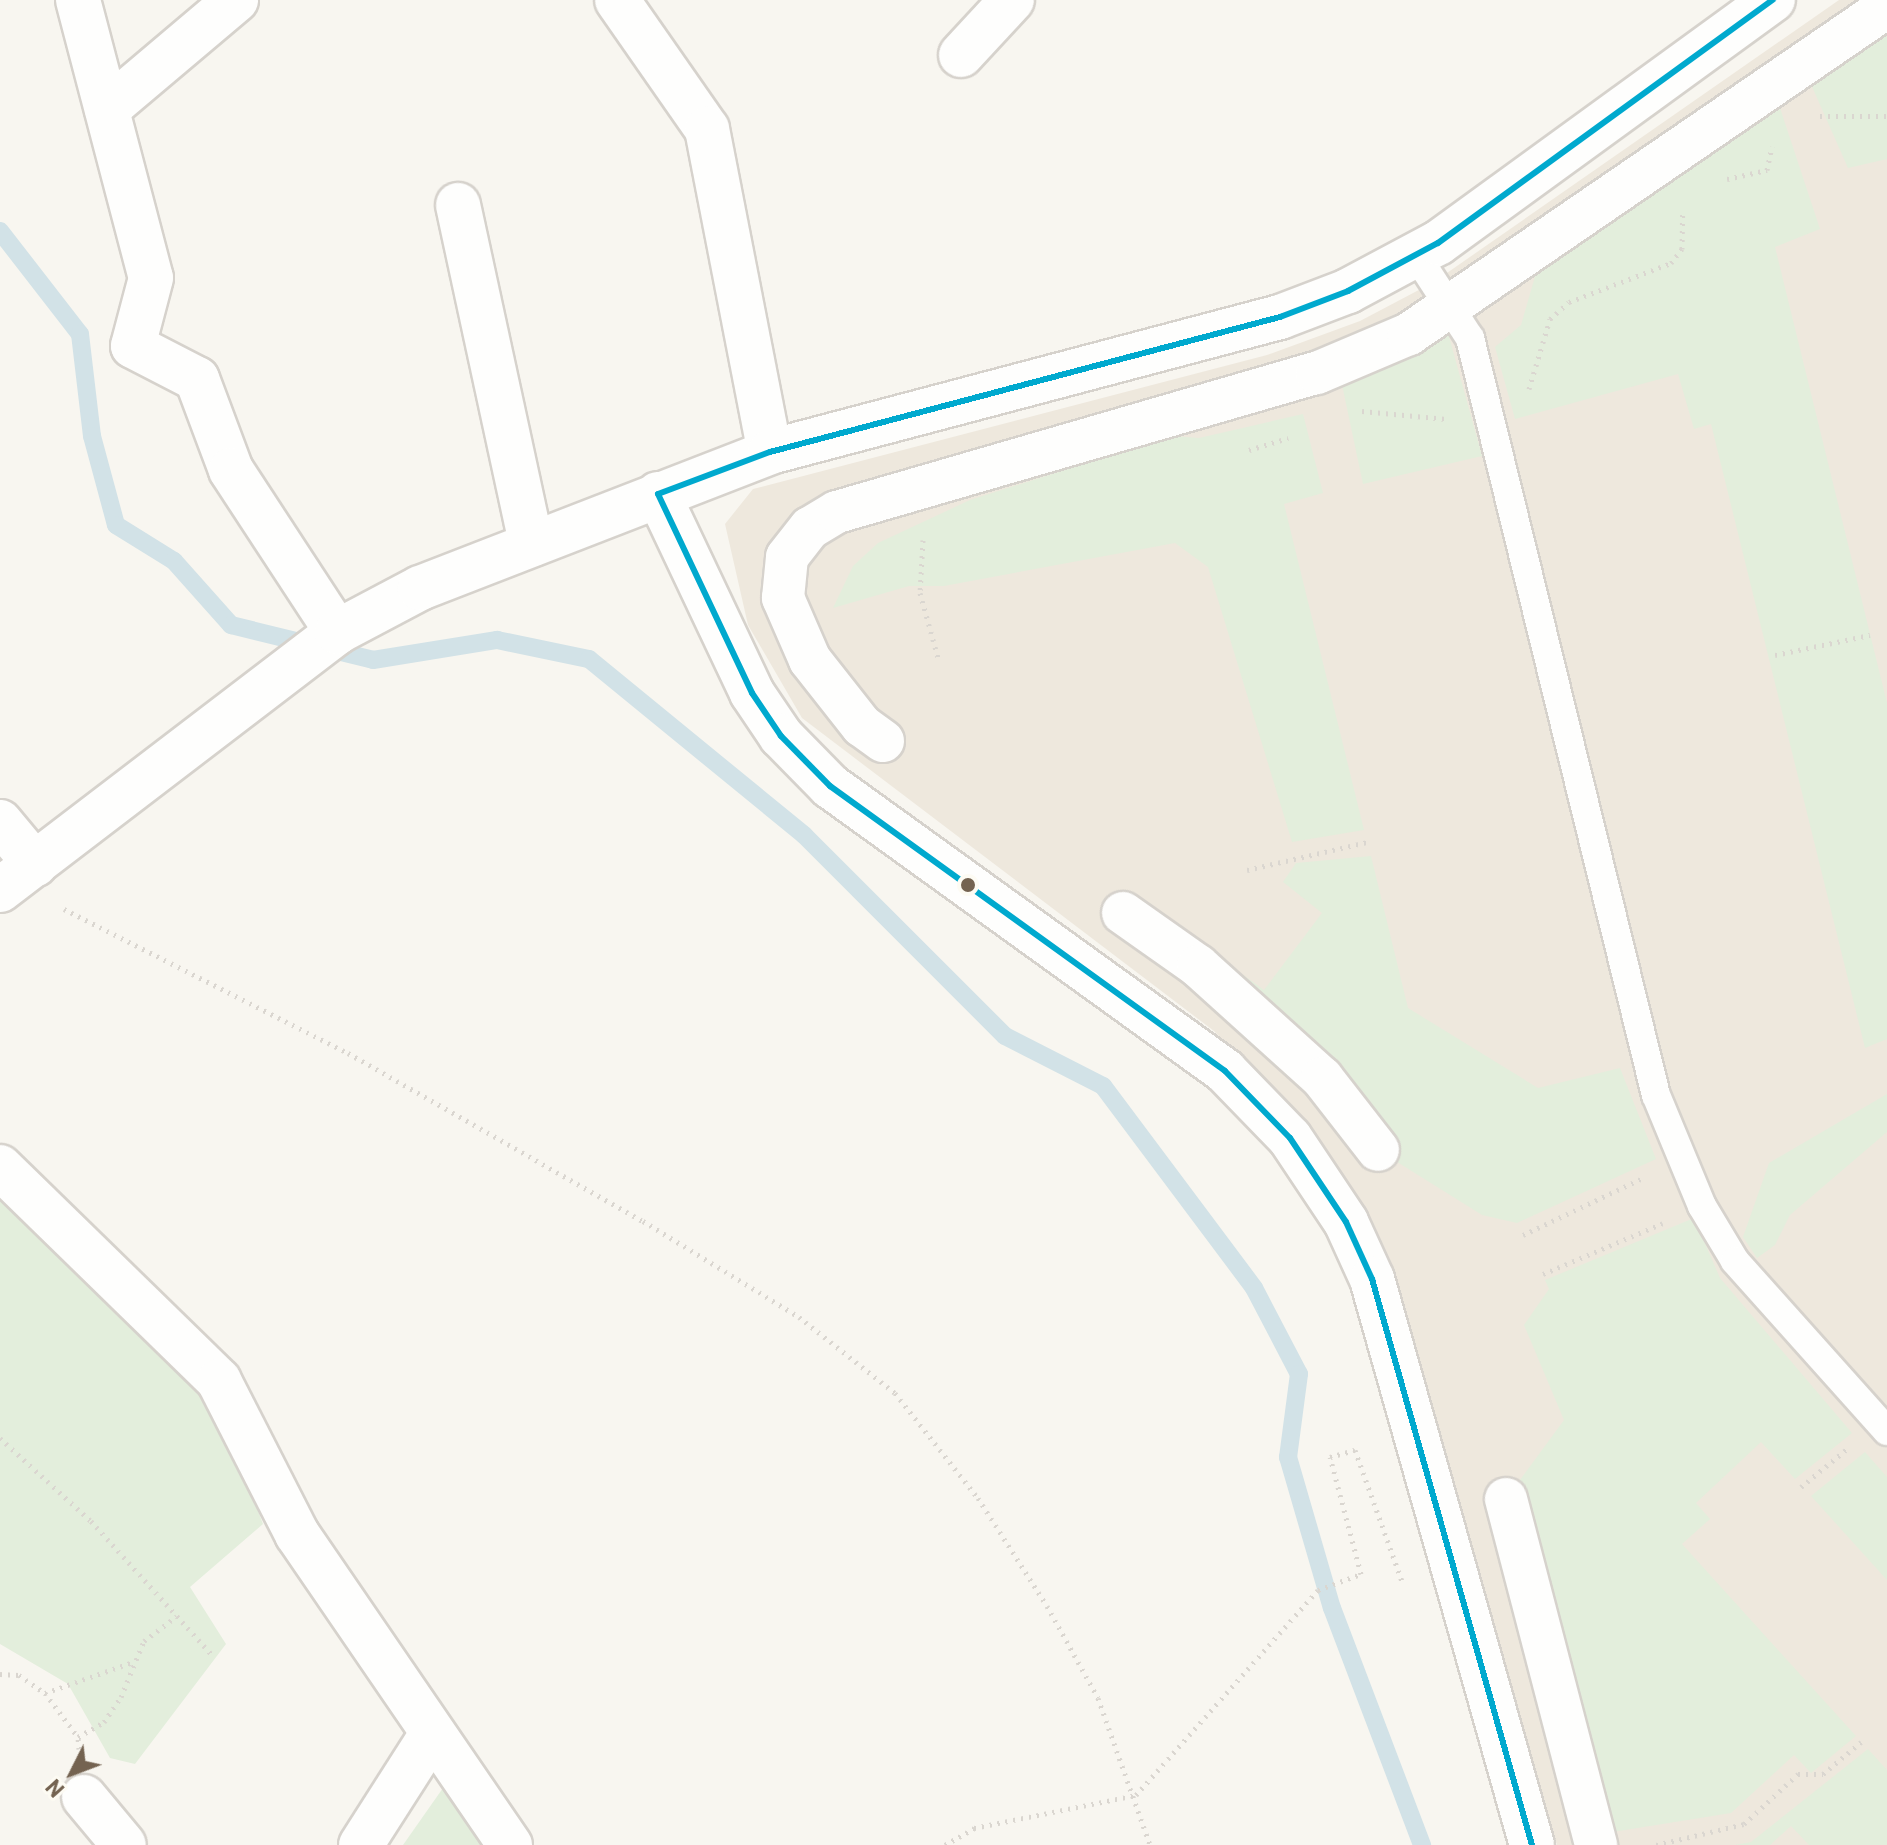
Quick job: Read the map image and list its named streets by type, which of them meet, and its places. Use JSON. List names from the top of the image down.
{
  "north": "bottom left"
}
